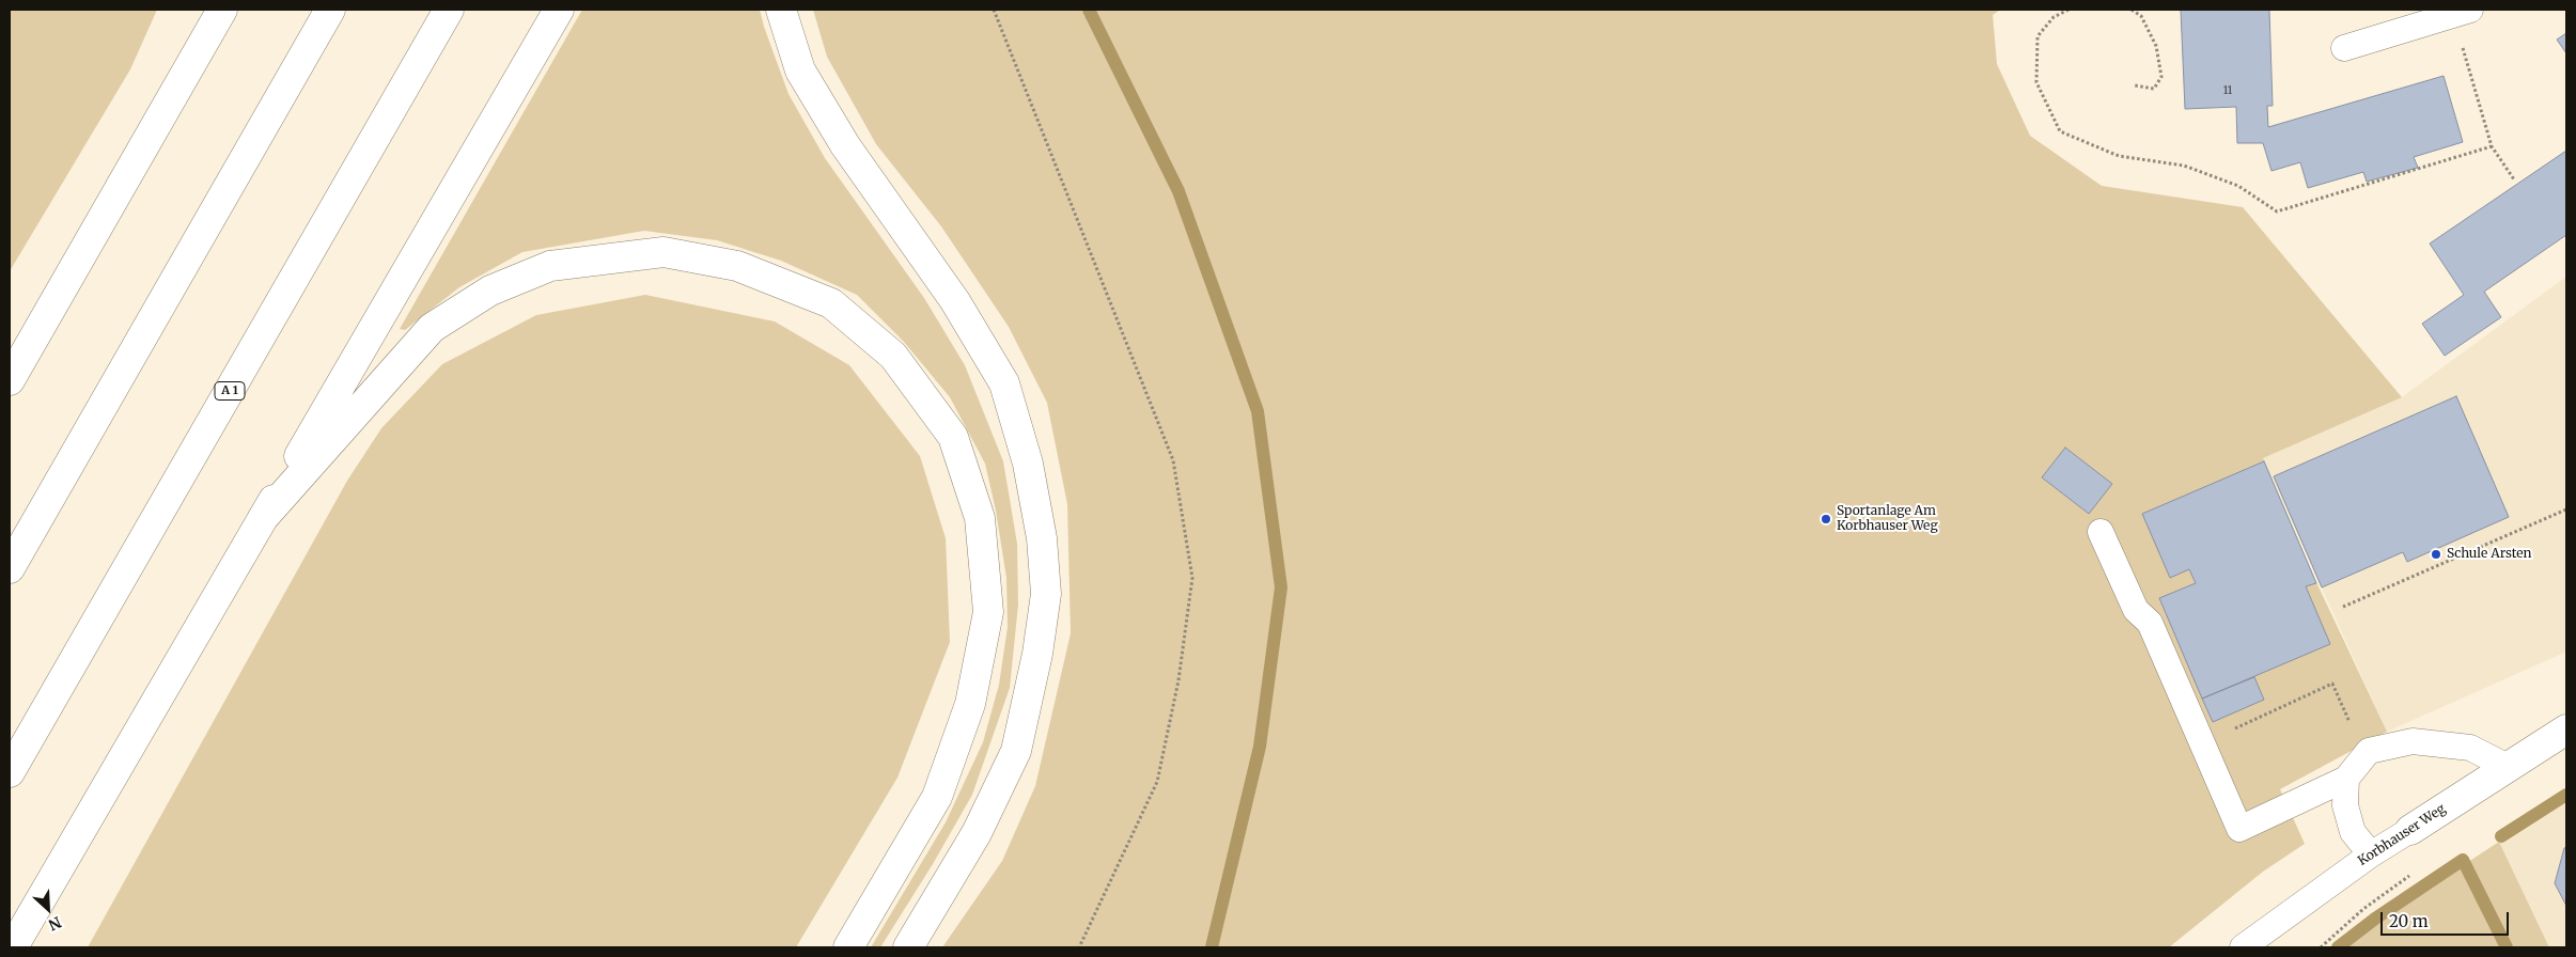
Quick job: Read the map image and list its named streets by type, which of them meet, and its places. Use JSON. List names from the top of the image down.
{
  "streets": {
    "main road": ["A 1", "Korbhauser Weg"]
  },
  "places": ["Sportanlage Am Korbhauser Weg", "Schule Arsten"],
  "house_numbers": ["11"],
  "scale_bar": "20 m",
  "north": "bottom right"
}
